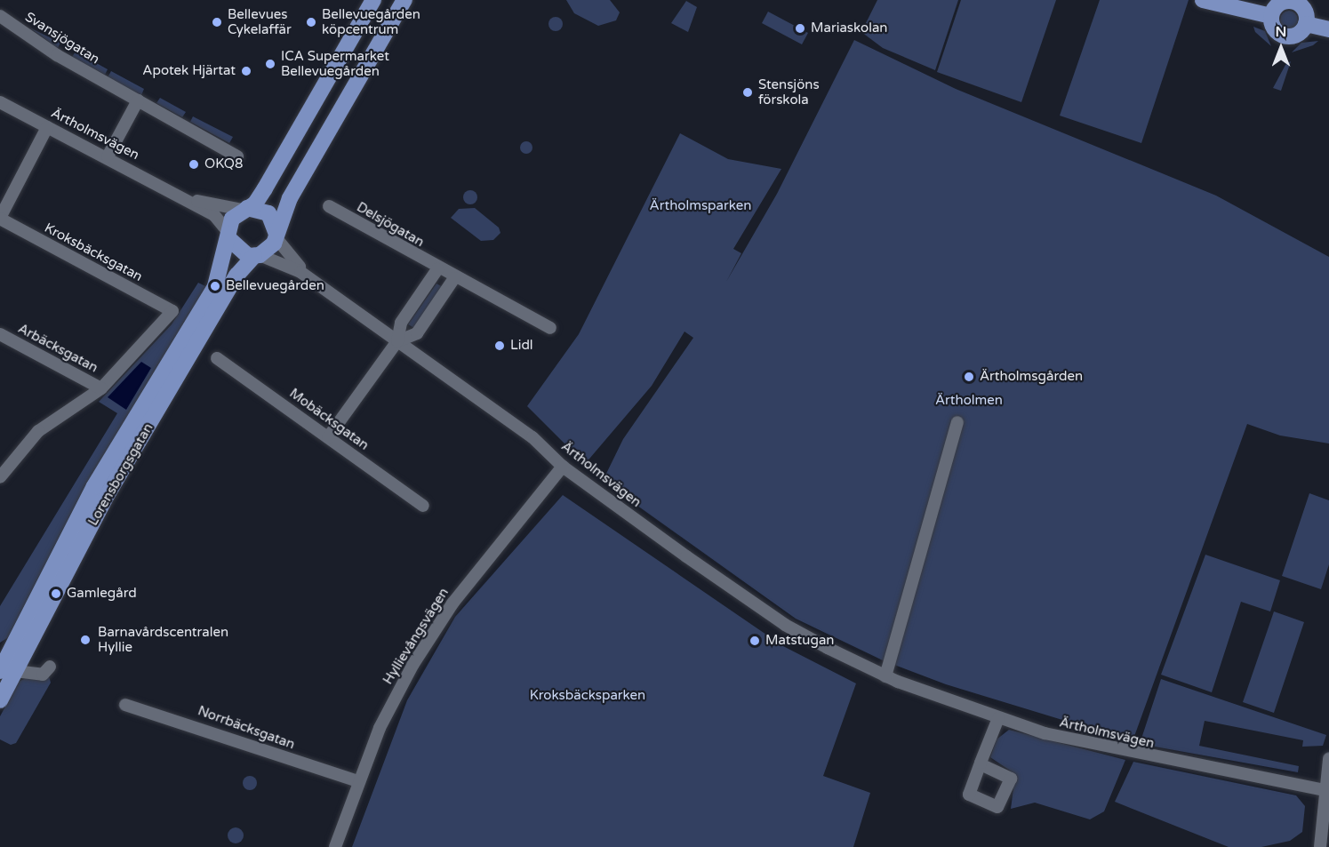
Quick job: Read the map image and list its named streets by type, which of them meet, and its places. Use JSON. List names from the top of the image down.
{
  "streets": {
    "main road": ["Lorensborgsgatan"],
    "street": [
      "Svansjögatan",
      "Ärtholmsvägen",
      "Delsjögatan",
      "Kroksbäcksgatan",
      "Arbäcksgatan",
      "Mobäcksgatan",
      "Hyllievångsvägen",
      "Norrbäcksgatan"
    ]
  },
  "crossings": [
    ["Ärtholmsvägen", "Lorensborgsgatan"],
    ["Ärtholmsvägen", "Hyllievångsvägen"],
    ["Kroksbäcksgatan", "Arbäcksgatan"],
    ["Hyllievångsvägen", "Norrbäcksgatan"]
  ],
  "parks": ["Ärtholmsparken", "Ärtholmen", "Kroksbäcksparken"],
  "places": [
    "Bellevues Cykelaffär",
    "Bellevuegården köpcentrum",
    "Mariaskolan",
    "ICA Supermarket Bellevuegården",
    "Apotek Hjärtat",
    "Stensjöns förskola",
    "OKQ8",
    "Bellevuegården",
    "Lidl",
    "Ärtholmsgården",
    "Gamlegård",
    "Barnavårdscentralen Hyllie",
    "Matstugan"
  ],
  "north": "top"
}
